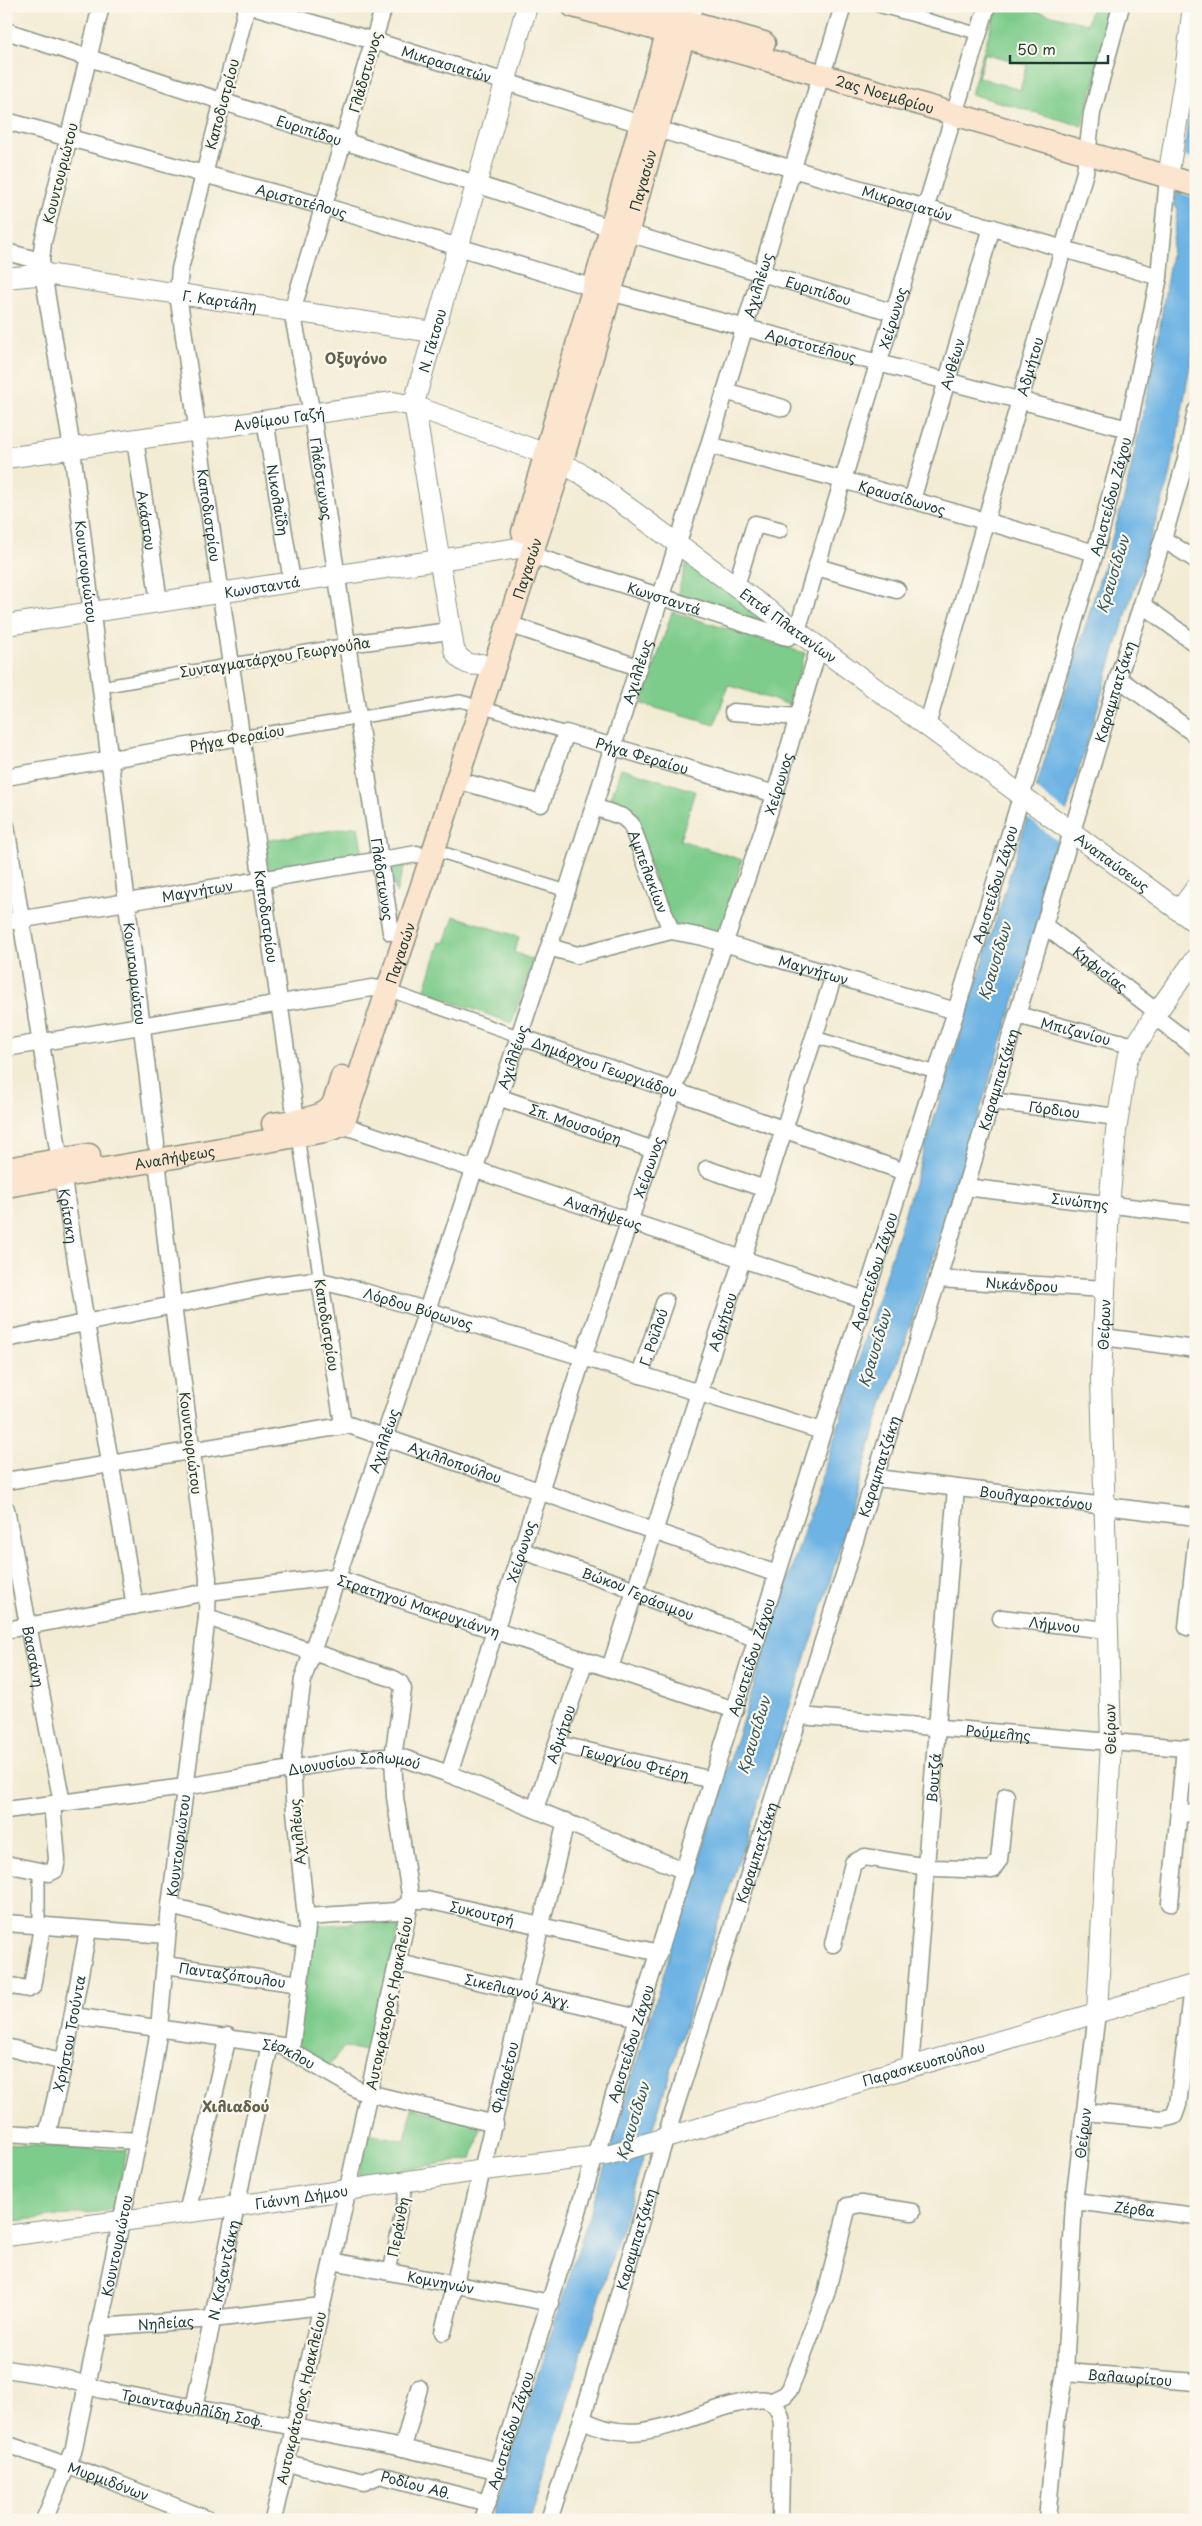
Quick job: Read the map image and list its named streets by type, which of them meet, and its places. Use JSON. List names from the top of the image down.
{
  "streets": {
    "main road": ["2ας Νοεμβρίου", "Παγασών", "Αναλήψεως"],
    "street": [
      "Μικρασιατών",
      "Γλάδστωνος",
      "Καποδιστρίου",
      "Ευριπίδου",
      "Κουντουριώτου",
      "Αριστοτέλους",
      "Αχιλλέως",
      "Γ. Καρτάλη",
      "Χείρωνος",
      "Ν. Γάτσου",
      "Ανθέων",
      "Αδμήτου",
      "Ανθίμου Γαζή",
      "Κραυσίδωνος",
      "Αριστείδου Ζάχου",
      "Νικολαΐδη",
      "Ακάστου",
      "Κωνσταντά",
      "Επτά Πλατανίων",
      "Συνταγματάρχου Γεωργούλα",
      "Καραμπατζάκη",
      "Ρήγα Φεραίου",
      "Αναπαύσεως",
      "Αμπελακίων",
      "Μαγνήτων",
      "Κηφισίας",
      "Μπιζανίου",
      "Δημάρχου Γεωργιάδου",
      "Γόρδιου",
      "Σπ. Μουσούρη",
      "Σινώπης",
      "Κρίτσκη",
      "Νικάνδρου",
      "Λόρδου Βύρωνος",
      "Θείρων",
      "Γ. Ροϊλού",
      "Αχιλλοπούλου",
      "Βουλγαροκτόνου",
      "Βώκου Γεράσιμου",
      "Στρατηγού Μακρυγιάννη",
      "Λήμνου",
      "Βασσάνη",
      "Ρούμελης",
      "Γεωργίου Φτέρη",
      "Διονυσίου Σολωμού",
      "Βουτζά",
      "Συκουτρή",
      "Πανταζόπουλου",
      "Σικελιανού Άγγ.",
      "Αυτοκράτορος Ηρακλείου",
      "Χρήστου Τσούντα",
      "Σέσκλου",
      "Παρασκευοπούλου",
      "Φιλαρέτου",
      "Γιάννη Δήμου",
      "Ζέρβα",
      "Περάνθη",
      "Ν. Καζαντζάκη",
      "Κομνηνών",
      "Νηλείας",
      "Βαλαωρίτου",
      "Τριανταφυλλίδη Σοφ.",
      "Μυρμιδόνων",
      "Ροδίου Αθ."
    ]
  },
  "crossings": [
    ["Μικρασιατών", "Γλάδστωνος"],
    ["Μικρασιατών", "Παγασών"],
    ["Μικρασιατών", "Αχιλλέως"],
    ["Μικρασιατών", "Χείρωνος"],
    ["Μικρασιατών", "Ν. Γάτσου"],
    ["Μικρασιατών", "Ανθέων"],
    ["Μικρασιατών", "Αδμήτου"],
    ["Μικρασιατών", "Αριστείδου Ζάχου"],
    ["Γλάδστωνος", "Ευριπίδου"],
    ["Γλάδστωνος", "Παγασών"],
    ["Γλάδστωνος", "Αριστοτέλους"],
    ["Γλάδστωνος", "Γ. Καρτάλη"],
    ["Γλάδστωνος", "Ανθίμου Γαζή"],
    ["Γλάδστωνος", "Κωνσταντά"],
    ["Γλάδστωνος", "Συνταγματάρχου Γεωργούλα"],
    ["Γλάδστωνος", "Ρήγα Φεραίου"],
    ["Γλάδστωνος", "Μαγνήτων"],
    ["2ας Νοεμβρίου", "Παγασών"],
    ["2ας Νοεμβρίου", "Αχιλλέως"],
    ["2ας Νοεμβρίου", "Χείρωνος"],
    ["2ας Νοεμβρίου", "Αδμήτου"],
    ["2ας Νοεμβρίου", "Αριστείδου Ζάχου"],
    ["Καποδιστρίου", "Ευριπίδου"],
    ["Καποδιστρίου", "Παγασών"],
    ["Καποδιστρίου", "Αριστοτέλους"],
    ["Καποδιστρίου", "Γ. Καρτάλη"],
    ["Καποδιστρίου", "Ανθίμου Γαζή"],
    ["Καποδιστρίου", "Κωνσταντά"],
    ["Καποδιστρίου", "Συνταγματάρχου Γεωργούλα"],
    ["Καποδιστρίου", "Ρήγα Φεραίου"],
    ["Καποδιστρίου", "Μαγνήτων"],
    ["Καποδιστρίου", "Δημάρχου Γεωργιάδου"],
    ["Καποδιστρίου", "Αναλήψεως"],
    ["Καποδιστρίου", "Λόρδου Βύρωνος"],
    ["Καποδιστρίου", "Αχιλλοπούλου"],
    ["Ευριπίδου", "Κουντουριώτου"],
    ["Ευριπίδου", "Παγασών"],
    ["Ευριπίδου", "Αχιλλέως"],
    ["Ευριπίδου", "Χείρωνος"],
    ["Ευριπίδου", "Ν. Γάτσου"],
    ["Κουντουριώτου", "Αριστοτέλους"],
    ["Κουντουριώτου", "Γ. Καρτάλη"],
    ["Κουντουριώτου", "Ανθίμου Γαζή"],
    ["Κουντουριώτου", "Κωνσταντά"],
    ["Κουντουριώτου", "Συνταγματάρχου Γεωργούλα"],
    ["Κουντουριώτου", "Ρήγα Φεραίου"],
    ["Κουντουριώτου", "Μαγνήτων"],
    ["Κουντουριώτου", "Δημάρχου Γεωργιάδου"],
    ["Κουντουριώτου", "Αναλήψεως"],
    ["Κουντουριώτου", "Λόρδου Βύρωνος"],
    ["Κουντουριώτου", "Αχιλλοπούλου"],
    ["Κουντουριώτου", "Στρατηγού Μακρυγιάννη"],
    ["Κουντουριώτου", "Διονυσίου Σολωμού"],
    ["Κουντουριώτου", "Πανταζόπουλου"],
    ["Κουντουριώτου", "Αυτοκράτορος Ηρακλείου"],
    ["Κουντουριώτου", "Σέσκλου"],
    ["Κουντουριώτου", "Γιάννη Δήμου"],
    ["Κουντουριώτου", "Νηλείας"],
    ["Κουντουριώτου", "Τριανταφυλλίδη Σοφ."],
    ["Κουντουριώτου", "Μυρμιδόνων"],
    ["Παγασών", "Αριστοτέλους"],
    ["Παγασών", "Ν. Γάτσου"],
    ["Παγασών", "Ανθίμου Γαζή"],
    ["Παγασών", "Κωνσταντά"],
    ["Παγασών", "Επτά Πλατανίων"],
    ["Παγασών", "Ρήγα Φεραίου"],
    ["Παγασών", "Μαγνήτων"],
    ["Παγασών", "Δημάρχου Γεωργιάδου"],
    ["Παγασών", "Αναλήψεως"],
    ["Αριστοτέλους", "Αχιλλέως"],
    ["Αριστοτέλους", "Χείρωνος"],
    ["Αριστοτέλους", "Ν. Γάτσου"],
    ["Αριστοτέλους", "Ανθέων"],
    ["Αριστοτέλους", "Αδμήτου"],
    ["Αριστοτέλους", "Αριστείδου Ζάχου"],
    ["Αχιλλέως", "Κραυσίδωνος"],
    ["Αχιλλέως", "Κωνσταντά"],
    ["Αχιλλέως", "Επτά Πλατανίων"],
    ["Αχιλλέως", "Ρήγα Φεραίου"],
    ["Αχιλλέως", "Αμπελακίων"],
    ["Αχιλλέως", "Μαγνήτων"],
    ["Αχιλλέως", "Δημάρχου Γεωργιάδου"],
    ["Αχιλλέως", "Σπ. Μουσούρη"],
    ["Αχιλλέως", "Αναλήψεως"],
    ["Αχιλλέως", "Λόρδου Βύρωνος"],
    ["Αχιλλέως", "Αχιλλοπούλου"],
    ["Αχιλλέως", "Στρατηγού Μακρυγιάννη"],
    ["Αχιλλέως", "Διονυσίου Σολωμού"],
    ["Αχιλλέως", "Συκουτρή"],
    ["Αχιλλέως", "Πανταζόπουλου"],
    ["Αχιλλέως", "Αυτοκράτορος Ηρακλείου"],
    ["Αχιλλέως", "Σέσκλου"],
    ["Γ. Καρτάλη", "Ν. Γάτσου"],
    ["Χείρωνος", "Κραυσίδωνος"],
    ["Χείρωνος", "Κωνσταντά"],
    ["Χείρωνος", "Επτά Πλατανίων"],
    ["Χείρωνος", "Ρήγα Φεραίου"],
    ["Χείρωνος", "Μαγνήτων"],
    ["Χείρωνος", "Δημάρχου Γεωργιάδου"],
    ["Χείρωνος", "Σπ. Μουσούρη"],
    ["Χείρωνος", "Αναλήψεως"],
    ["Χείρωνος", "Λόρδου Βύρωνος"],
    ["Χείρωνος", "Αχιλλοπούλου"],
    ["Χείρωνος", "Βώκου Γεράσιμου"],
    ["Χείρωνος", "Στρατηγού Μακρυγιάννη"],
    ["Χείρωνος", "Διονυσίου Σολωμού"],
    ["Ν. Γάτσου", "Ανθίμου Γαζή"],
    ["Ν. Γάτσου", "Κωνσταντά"],
    ["Ν. Γάτσου", "Συνταγματάρχου Γεωργούλα"],
    ["Ανθέων", "Κραυσίδωνος"],
    ["Αδμήτου", "Κραυσίδωνος"],
    ["Αδμήτου", "Επτά Πλατανίων"],
    ["Αδμήτου", "Μαγνήτων"],
    ["Αδμήτου", "Δημάρχου Γεωργιάδου"],
    ["Αδμήτου", "Αναλήψεως"],
    ["Αδμήτου", "Λόρδου Βύρωνος"],
    ["Αδμήτου", "Αχιλλοπούλου"],
    ["Αδμήτου", "Βώκου Γεράσιμου"],
    ["Αδμήτου", "Στρατηγού Μακρυγιάννη"],
    ["Αδμήτου", "Γεωργίου Φτέρη"],
    ["Αδμήτου", "Διονυσίου Σολωμού"],
    ["Ανθίμου Γαζή", "Νικολαΐδη"],
    ["Ανθίμου Γαζή", "Ακάστου"],
    ["Ανθίμου Γαζή", "Επτά Πλατανίων"],
    ["Κραυσίδωνος", "Αριστείδου Ζάχου"],
    ["Αριστείδου Ζάχου", "Επτά Πλατανίων"],
    ["Αριστείδου Ζάχου", "Αναπαύσεως"],
    ["Αριστείδου Ζάχου", "Μαγνήτων"],
    ["Αριστείδου Ζάχου", "Δημάρχου Γεωργιάδου"],
    ["Αριστείδου Ζάχου", "Αναλήψεως"],
    ["Αριστείδου Ζάχου", "Λόρδου Βύρωνος"],
    ["Αριστείδου Ζάχου", "Αχιλλοπούλου"],
    ["Αριστείδου Ζάχου", "Βώκου Γεράσιμου"],
    ["Αριστείδου Ζάχου", "Στρατηγού Μακρυγιάννη"],
    ["Αριστείδου Ζάχου", "Γεωργίου Φτέρη"],
    ["Αριστείδου Ζάχου", "Διονυσίου Σολωμού"],
    ["Αριστείδου Ζάχου", "Συκουτρή"],
    ["Αριστείδου Ζάχου", "Σικελιανού Άγγ."],
    ["Αριστείδου Ζάχου", "Παρασκευοπούλου"],
    ["Αριστείδου Ζάχου", "Γιάννη Δήμου"],
    ["Αριστείδου Ζάχου", "Κομνηνών"],
    ["Αριστείδου Ζάχου", "Τριανταφυλλίδη Σοφ."],
    ["Αριστείδου Ζάχου", "Ροδίου Αθ."],
    ["Νικολαΐδη", "Κωνσταντά"],
    ["Ακάστου", "Κωνσταντά"],
    ["Κωνσταντά", "Επτά Πλατανίων"],
    ["Επτά Πλατανίων", "Αναπαύσεως"],
    ["Καραμπατζάκη", "Αναπαύσεως"],
    ["Καραμπατζάκη", "Κηφισίας"],
    ["Καραμπατζάκη", "Μπιζανίου"],
    ["Καραμπατζάκη", "Γόρδιου"],
    ["Καραμπατζάκη", "Σινώπης"],
    ["Καραμπατζάκη", "Νικάνδρου"],
    ["Καραμπατζάκη", "Βουλγαροκτόνου"],
    ["Καραμπατζάκη", "Ρούμελης"],
    ["Καραμπατζάκη", "Παρασκευοπούλου"],
    ["Αμπελακίων", "Μαγνήτων"],
    ["Μαγνήτων", "Κρίτσκη"],
    ["Κηφισίας", "Θείρων"],
    ["Μπιζανίου", "Θείρων"],
    ["Δημάρχου Γεωργιάδου", "Κρίτσκη"],
    ["Γόρδιου", "Θείρων"],
    ["Αναλήψεως", "Κρίτσκη"],
    ["Σινώπης", "Θείρων"],
    ["Κρίτσκη", "Λόρδου Βύρωνος"],
    ["Κρίτσκη", "Αχιλλοπούλου"],
    ["Κρίτσκη", "Στρατηγού Μακρυγιάννη"],
    ["Νικάνδρου", "Θείρων"],
    ["Λόρδου Βύρωνος", "Γ. Ροϊλού"],
    ["Θείρων", "Βουλγαροκτόνου"],
    ["Θείρων", "Λήμνου"],
    ["Θείρων", "Ρούμελης"],
    ["Θείρων", "Παρασκευοπούλου"],
    ["Θείρων", "Ζέρβα"],
    ["Θείρων", "Βαλαωρίτου"],
    ["Βουλγαροκτόνου", "Βουτζά"],
    ["Στρατηγού Μακρυγιάννη", "Βασσάνη"],
    ["Βασσάνη", "Διονυσίου Σολωμού"],
    ["Ρούμελης", "Βουτζά"],
    ["Διονυσίου Σολωμού", "Αυτοκράτορος Ηρακλείου"],
    ["Διονυσίου Σολωμού", "Φιλαρέτου"],
    ["Βουτζά", "Παρασκευοπούλου"],
    ["Συκουτρή", "Αυτοκράτορος Ηρακλείου"],
    ["Συκουτρή", "Φιλαρέτου"],
    ["Σικελιανού Άγγ.", "Αυτοκράτορος Ηρακλείου"],
    ["Σικελιανού Άγγ.", "Φιλαρέτου"],
    ["Αυτοκράτορος Ηρακλείου", "Σέσκλου"],
    ["Αυτοκράτορος Ηρακλείου", "Γιάννη Δήμου"],
    ["Αυτοκράτορος Ηρακλείου", "Κομνηνών"],
    ["Αυτοκράτορος Ηρακλείου", "Νηλείας"],
    ["Αυτοκράτορος Ηρακλείου", "Τριανταφυλλίδη Σοφ."],
    ["Αυτοκράτορος Ηρακλείου", "Ροδίου Αθ."],
    ["Χρήστου Τσούντα", "Σέσκλου"],
    ["Σέσκλου", "Φιλαρέτου"],
    ["Σέσκλου", "Ν. Καζαντζάκη"],
    ["Παρασκευοπούλου", "Γιάννη Δήμου"],
    ["Φιλαρέτου", "Γιάννη Δήμου"],
    ["Φιλαρέτου", "Κομνηνών"],
    ["Γιάννη Δήμου", "Περάνθη"],
    ["Γιάννη Δήμου", "Ν. Καζαντζάκη"],
    ["Περάνθη", "Κομνηνών"],
    ["Ν. Καζαντζάκη", "Νηλείας"],
    ["Ν. Καζαντζάκη", "Τριανταφυλλίδη Σοφ."]
  ],
  "districts": ["Οξυγόνο", "Χιλιαδού"],
  "water": ["Κραυσίδων"],
  "scale_bar": "50 m"
}
